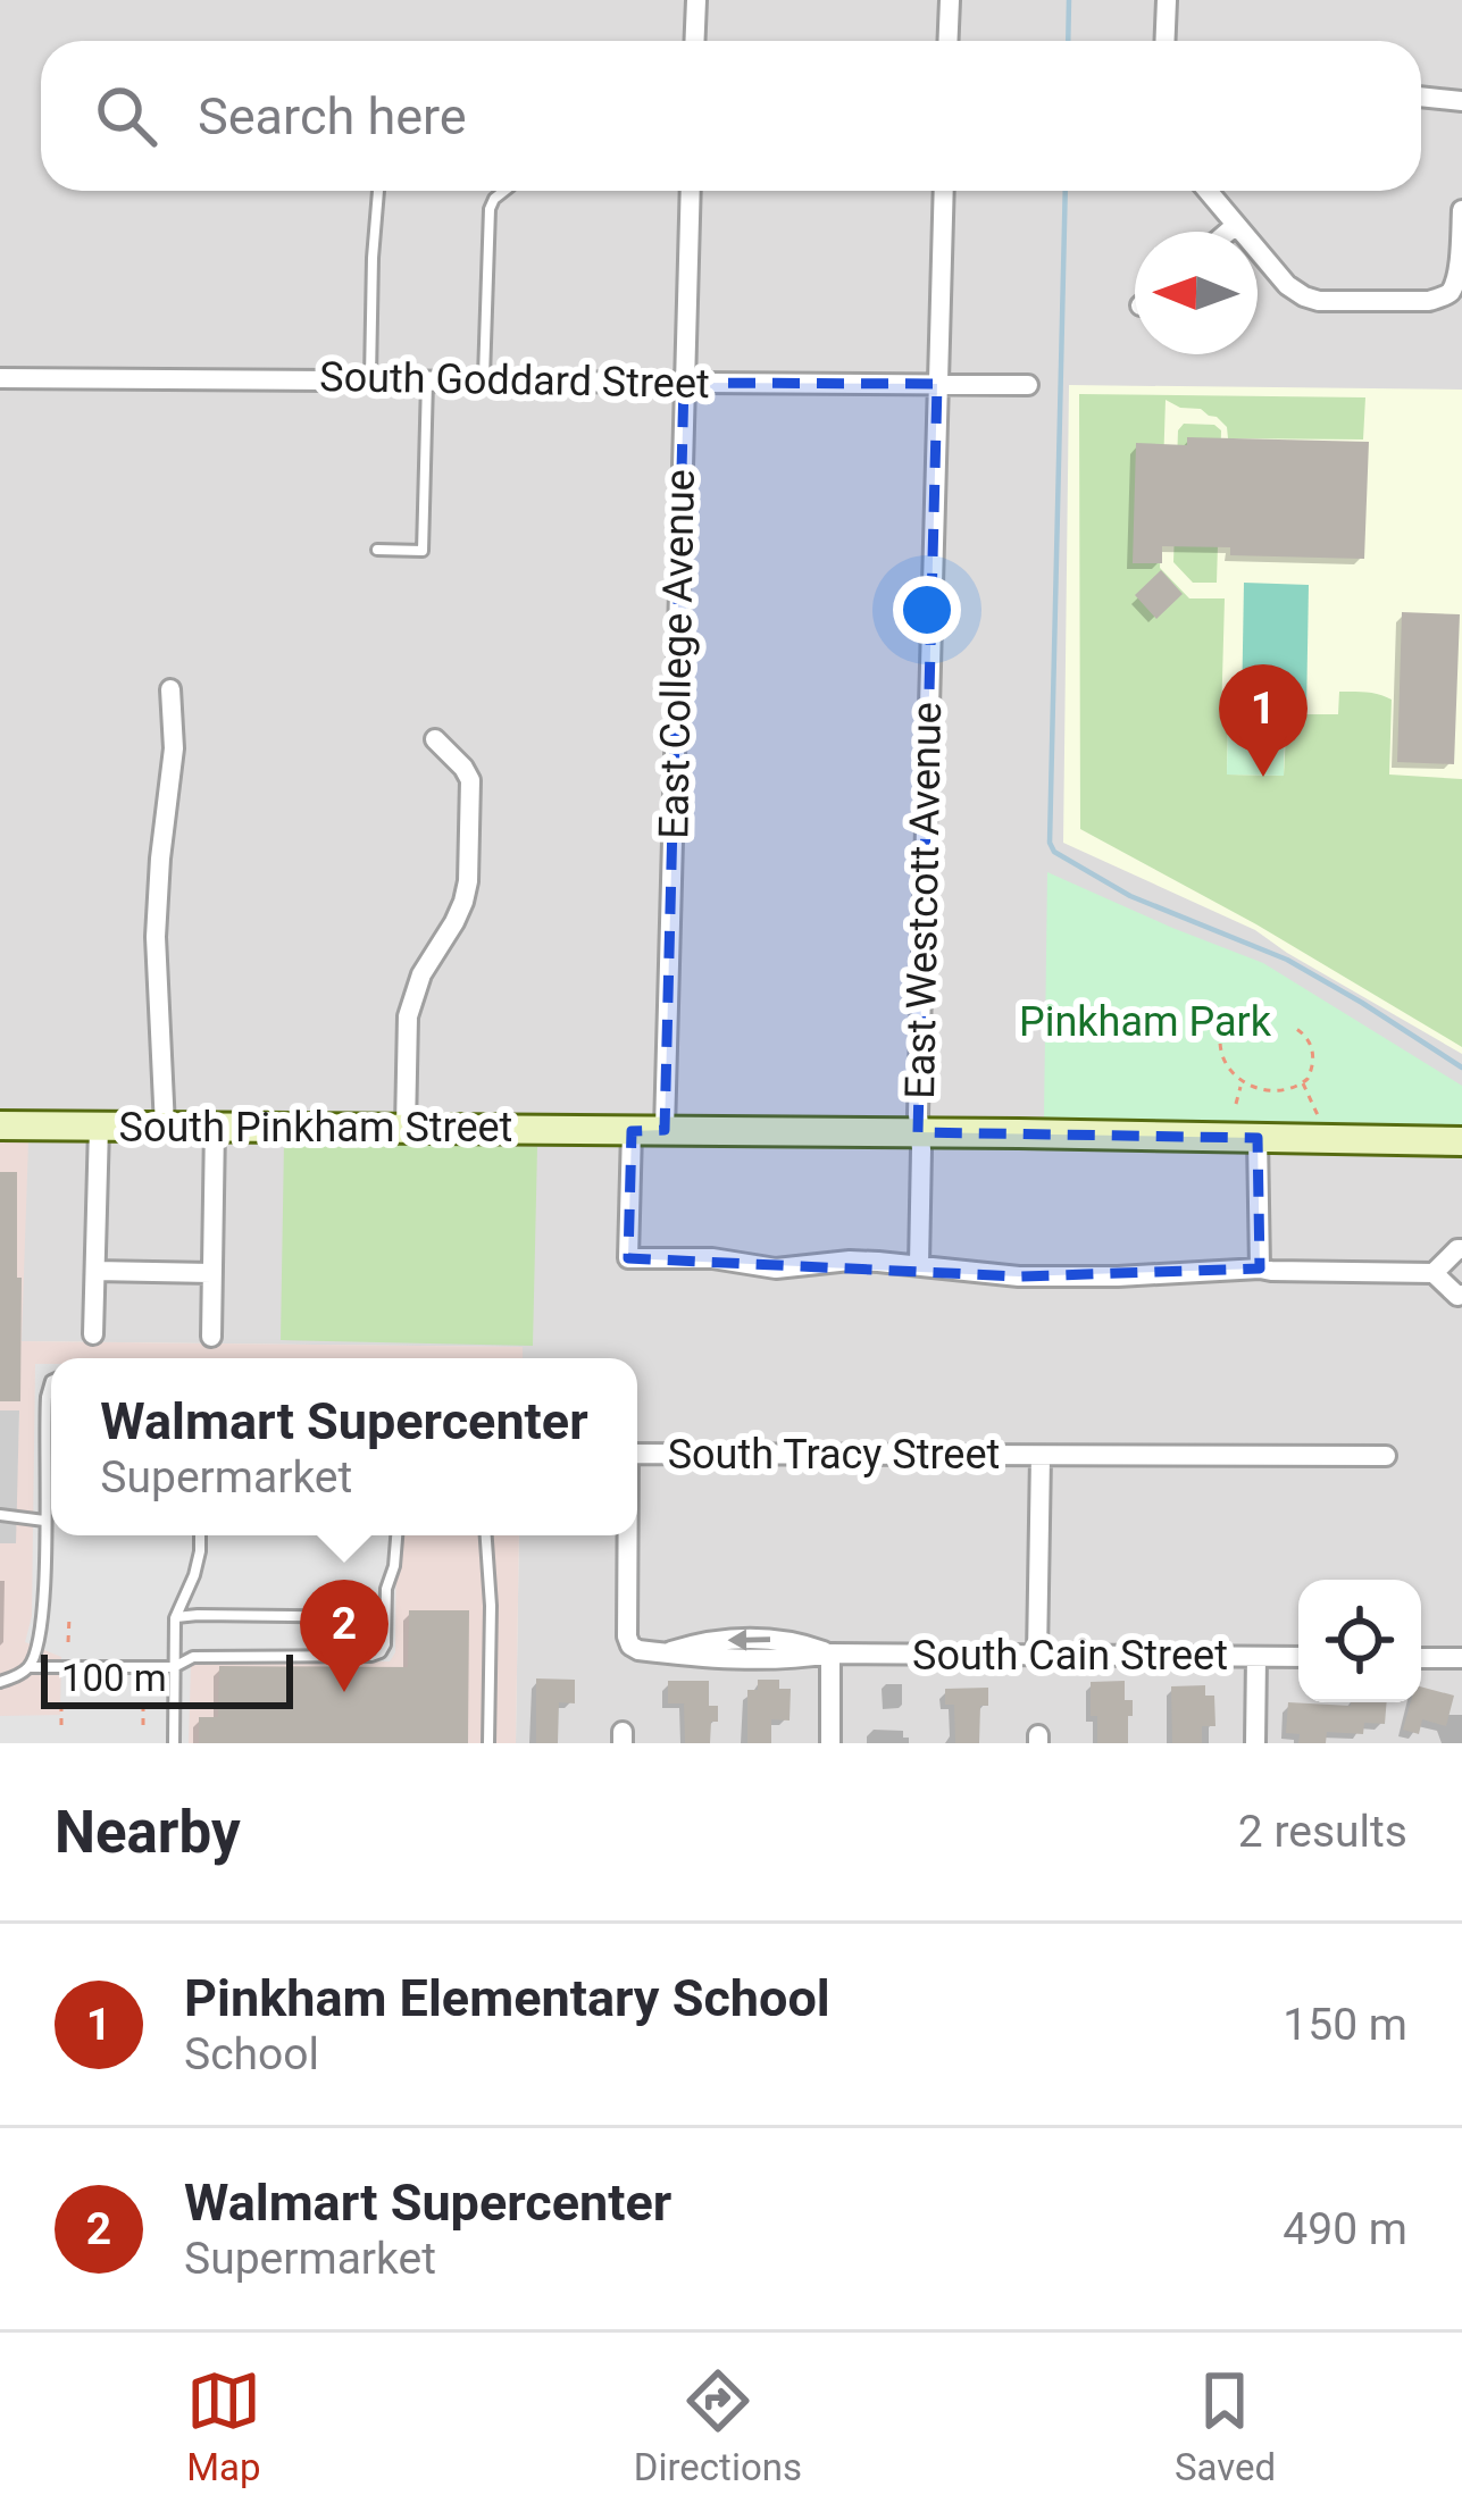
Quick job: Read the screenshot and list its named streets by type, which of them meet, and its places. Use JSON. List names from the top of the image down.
{
  "streets": {
    "street": [
      "South Goddard Street",
      "East College Avenue",
      "East Westcott Avenue",
      "South Pinkham Street",
      "South Tracy Street",
      "South Cain Street"
    ]
  },
  "crossings": [
    ["South Goddard Street", "East College Avenue"],
    ["South Goddard Street", "East Westcott Avenue"],
    ["East College Avenue", "South Pinkham Street"],
    ["East Westcott Avenue", "South Pinkham Street"]
  ],
  "parks": ["Pinkham Park"],
  "scale_bar": "100 m",
  "north": "left",
  "page": {
    "search": "Search here",
    "pins": ["1", "2"],
    "popup": ["Walmart Supercenter", "Supermarket"],
    "scale": "100 m",
    "heading": ["Nearby", "2 results"],
    "list": [
      {
        "mark": "1",
        "name": "Pinkham Elementary School",
        "note": "School",
        "value": "150 m"
      },
      {
        "mark": "2",
        "name": "Walmart Supercenter",
        "note": "Supermarket",
        "value": "490 m"
      }
    ],
    "nav": ["Map", "Directions", "Saved"]
  }
}
